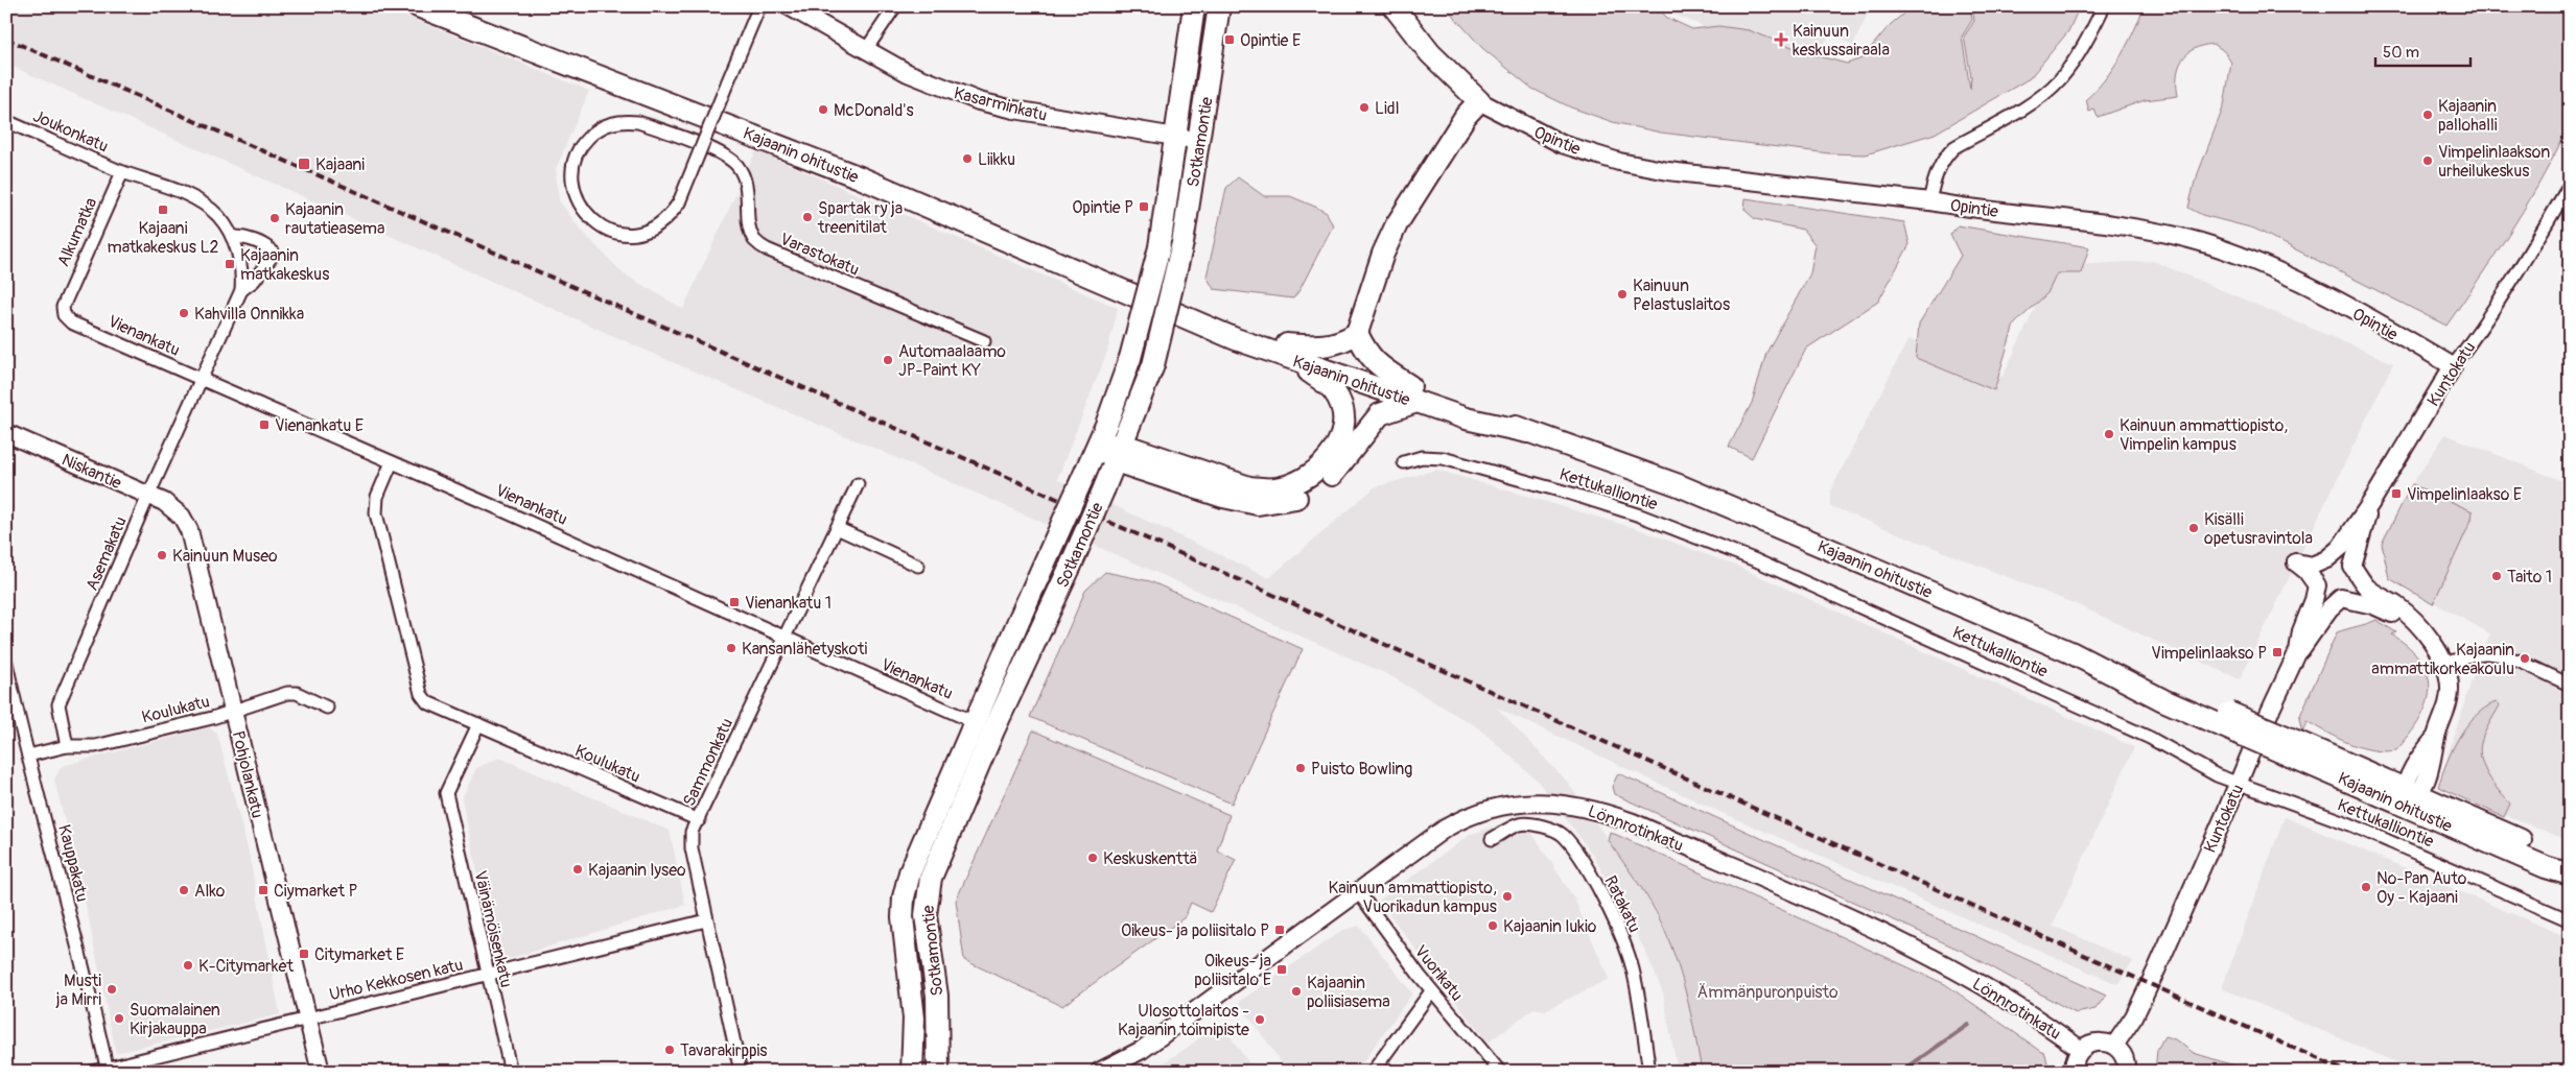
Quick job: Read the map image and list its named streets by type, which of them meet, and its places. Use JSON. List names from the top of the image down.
{
  "streets": {
    "highway": ["Sotkamontie", "Kajaanin ohitustie"],
    "street": [
      "Kasarminkatu",
      "Joukonkatu",
      "Opintie",
      "Alkumatka",
      "Varastokatu",
      "Vienankatu",
      "Kuntokatu",
      "Niskantie",
      "Kettukalliontie",
      "Asemakatu",
      "Koulukatu",
      "Sammonkatu",
      "Pohjolankatu",
      "Lönnrotinkatu",
      "Kauppakatu",
      "Ratakatu",
      "Väinämöisenkatu",
      "Vuorikatu",
      "Urho Kekkosen katu"
    ]
  },
  "crossings": [
    ["Kasarminkatu", "Sotkamontie"],
    ["Joukonkatu", "Alkumatka"],
    ["Opintie", "Kuntokatu"],
    ["Sotkamontie", "Vienankatu"],
    ["Alkumatka", "Vienankatu"],
    ["Vienankatu", "Asemakatu"],
    ["Vienankatu", "Koulukatu"],
    ["Vienankatu", "Sammonkatu"],
    ["Kuntokatu", "Kettukalliontie"],
    ["Niskantie", "Asemakatu"],
    ["Niskantie", "Pohjolankatu"],
    ["Asemakatu", "Koulukatu"],
    ["Asemakatu", "Pohjolankatu"],
    ["Koulukatu", "Sammonkatu"],
    ["Koulukatu", "Pohjolankatu"],
    ["Koulukatu", "Kauppakatu"],
    ["Koulukatu", "Väinämöisenkatu"],
    ["Sammonkatu", "Urho Kekkosen katu"],
    ["Pohjolankatu", "Urho Kekkosen katu"],
    ["Lönnrotinkatu", "Vuorikatu"],
    ["Kauppakatu", "Urho Kekkosen katu"],
    ["Väinämöisenkatu", "Urho Kekkosen katu"]
  ],
  "parks": ["Ämmänpuronpuisto"],
  "places": {
    "transit": [
      "Opintie E",
      "Kajaani",
      "Opintie P",
      "Kajaani matkakeskus L2",
      "Kajaanin matkakeskus",
      "Vienankatu E",
      "Vimpelinlaakso E",
      "Vienankatu 1",
      "Vimpelinlaakso P",
      "Ciymarket P",
      "Oikeus- ja poliisitalo P",
      "Citymarket E",
      "Oikeus- ja poliisitalo E"
    ],
    "health": ["Kainuun keskussairaala"],
    "other": [
      "Lidl",
      "McDonald's",
      "Kajaanin pallohalli",
      "Liikku",
      "Vimpelinlaakson urheilukeskus",
      "Spartak ry ja treenitilat",
      "Kajaanin rautatieasema",
      "Kainuun Pelastuslaitos",
      "Kahvilla Onnikka",
      "Automaalaamo JP-Paint KY",
      "Kainuun ammattiopisto, Vimpelin kampus",
      "Kisälli opetusravintola",
      "Kainuun Museo",
      "Taito 1",
      "Kansanlähetyskoti",
      "Kajaanin ammattikorkeakoulu",
      "Puisto Bowling",
      "Keskuskenttä",
      "Kajaanin lyseo",
      "No-Pan Auto Oy - Kajaani",
      "Alko",
      "Kainuun ammattiopisto, Vuorikadun kampus",
      "Kajaanin lukio",
      "K-Citymarket",
      "Musti ja Mirri",
      "Kajaanin poliisiasema",
      "Suomalainen Kirjakauppa",
      "Ulosottolaitos - Kajaanin toimipiste",
      "Tavarakirppis"
    ]
  },
  "scale_bar": "50 m"
}
